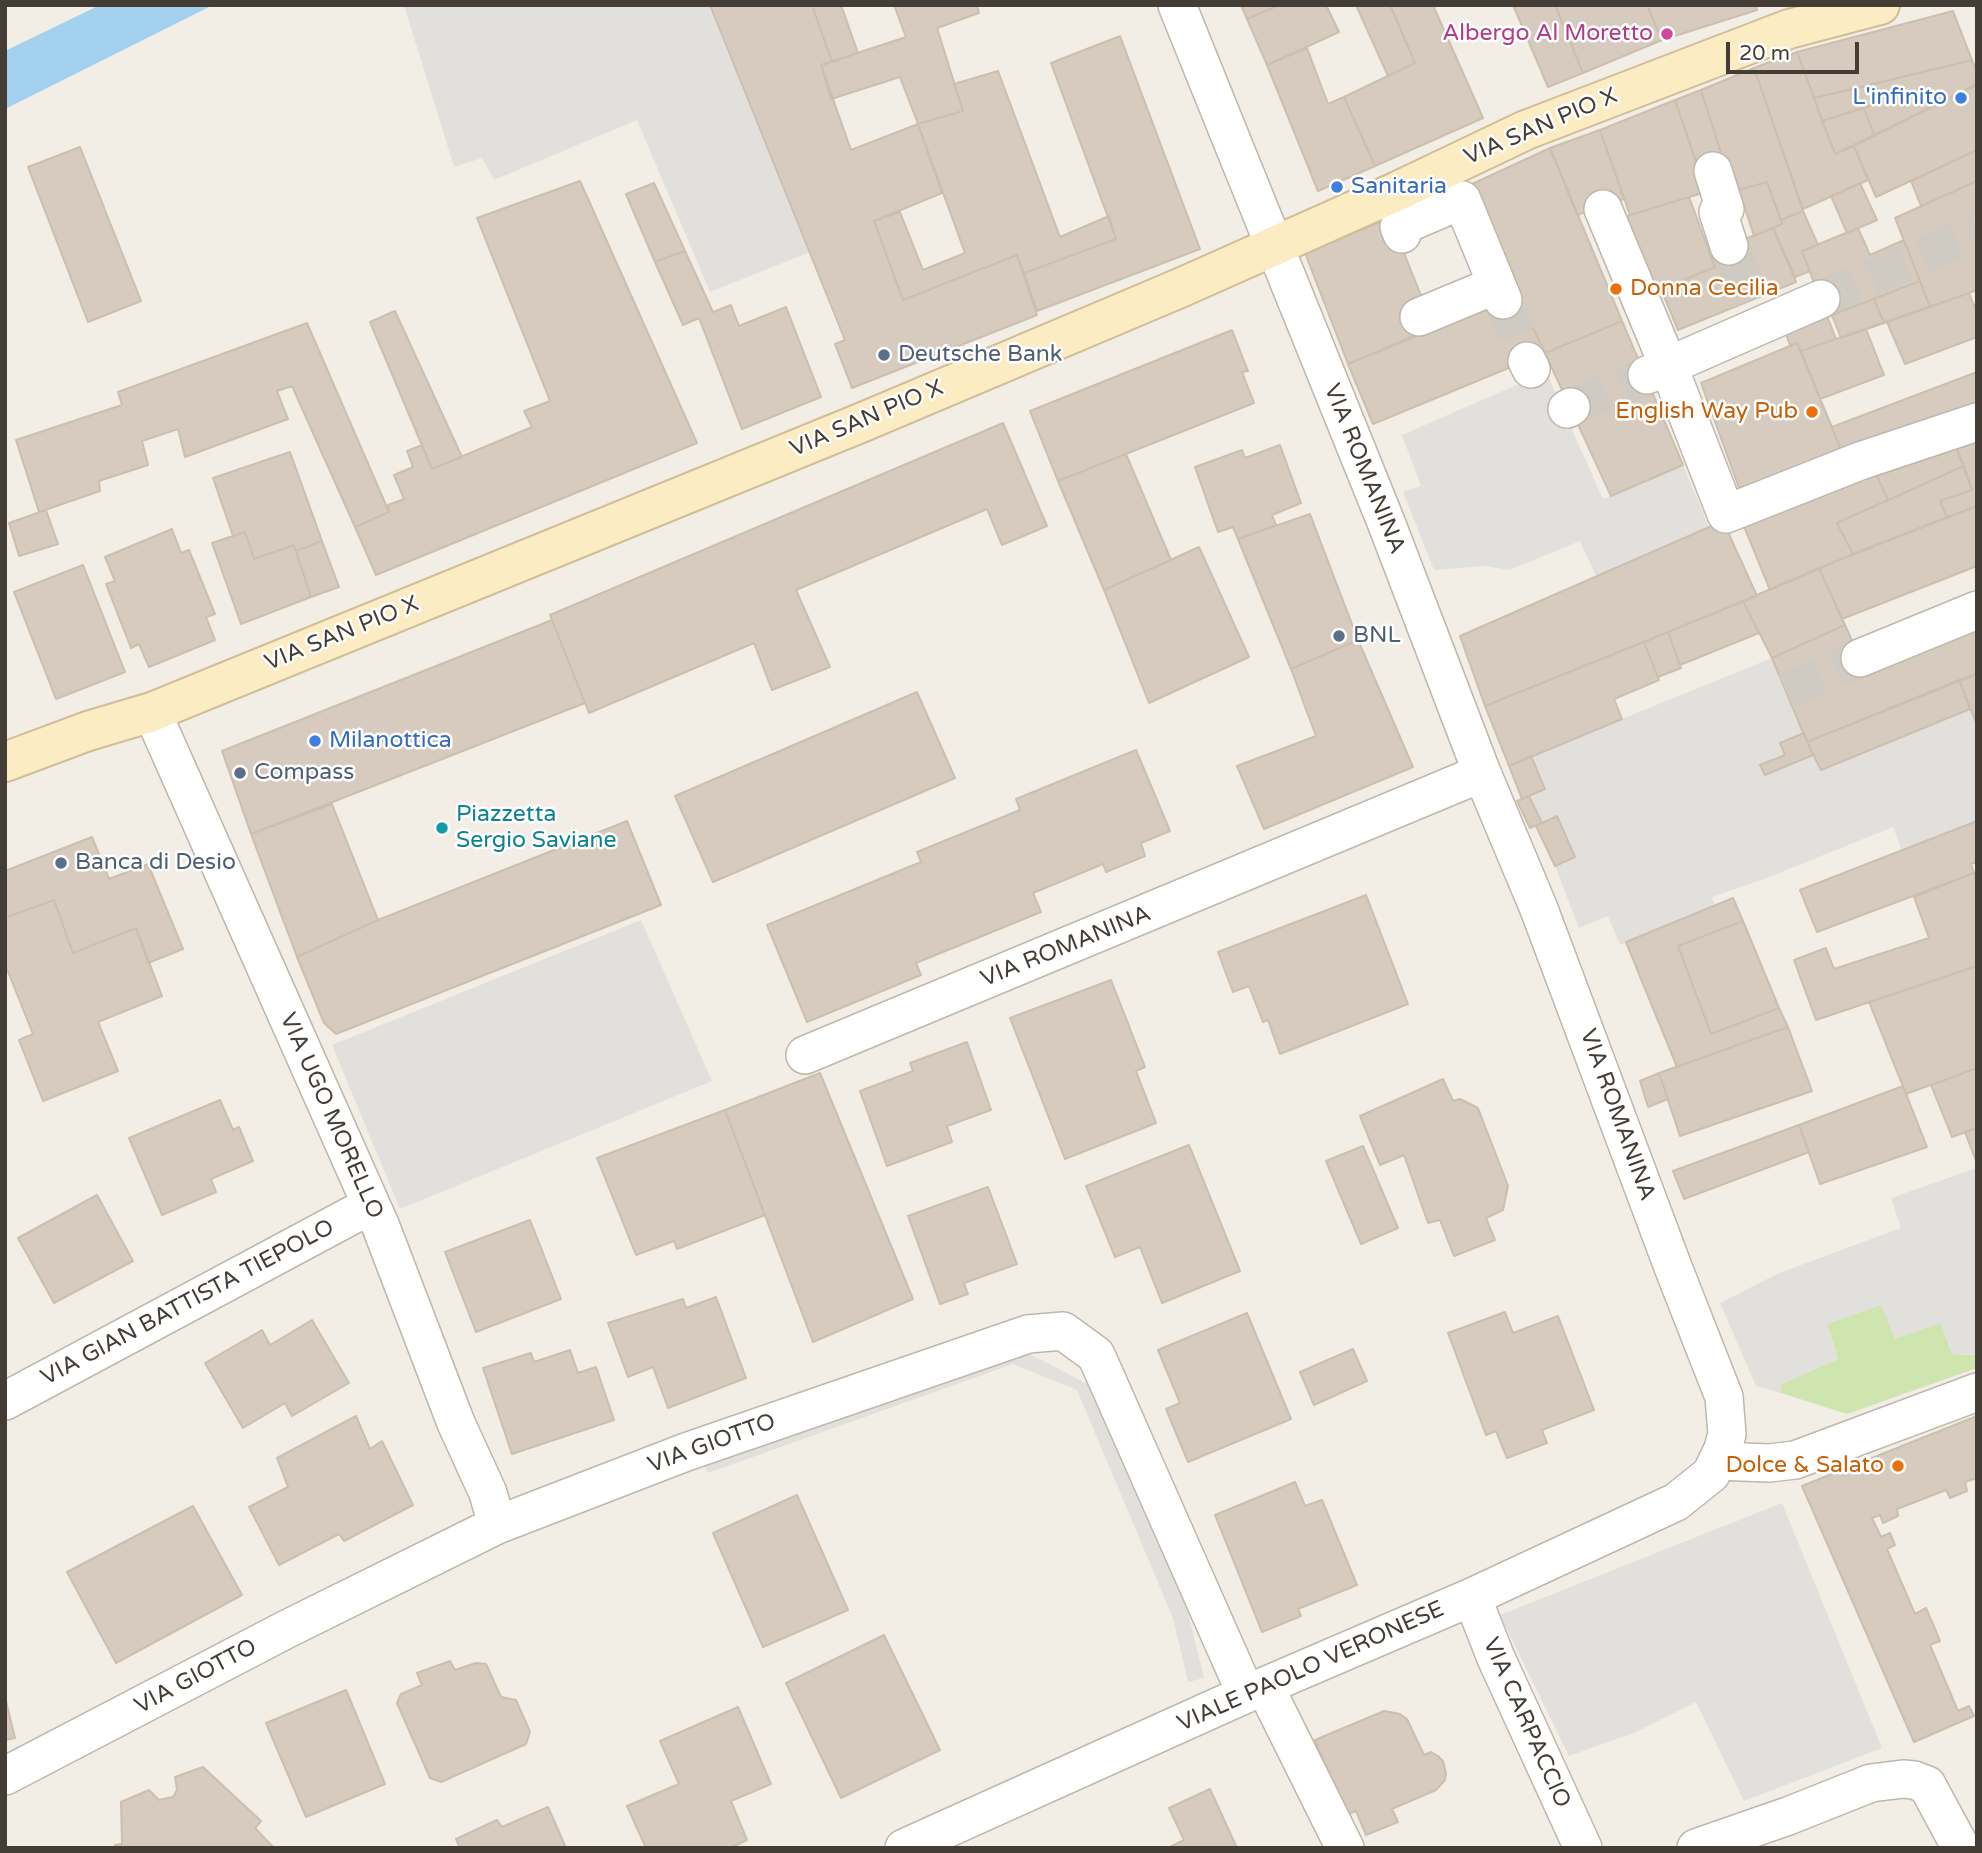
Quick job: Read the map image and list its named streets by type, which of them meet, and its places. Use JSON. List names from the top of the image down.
{
  "streets": {
    "street": [
      "VIA SAN PIO X",
      "VIA ROMANINA",
      "VIA UGO MORELLO",
      "VIA GIAN BATTISTA TIEPOLO",
      "VIA GIOTTO",
      "VIALE PAOLO VERONESE",
      "VIA CARPACCIO"
    ]
  },
  "crossings": [
    ["VIA SAN PIO X", "VIA ROMANINA"],
    ["VIA SAN PIO X", "VIA UGO MORELLO"],
    ["VIA ROMANINA", "VIALE PAOLO VERONESE"],
    ["VIA UGO MORELLO", "VIA GIAN BATTISTA TIEPOLO"],
    ["VIA UGO MORELLO", "VIA GIOTTO"],
    ["VIA GIOTTO", "VIALE PAOLO VERONESE"],
    ["VIALE PAOLO VERONESE", "VIA CARPACCIO"]
  ],
  "places": [
    "Albergo Al Moretto",
    "L'infinito",
    "Sanitaria",
    "Donna Cecilia",
    "Deutsche Bank",
    "English Way Pub",
    "BNL",
    "Milanottica",
    "Compass",
    "Piazzetta Sergio Saviane",
    "Banca di Desio",
    "Dolce & Salato"
  ],
  "scale_bar": "20 m"
}
